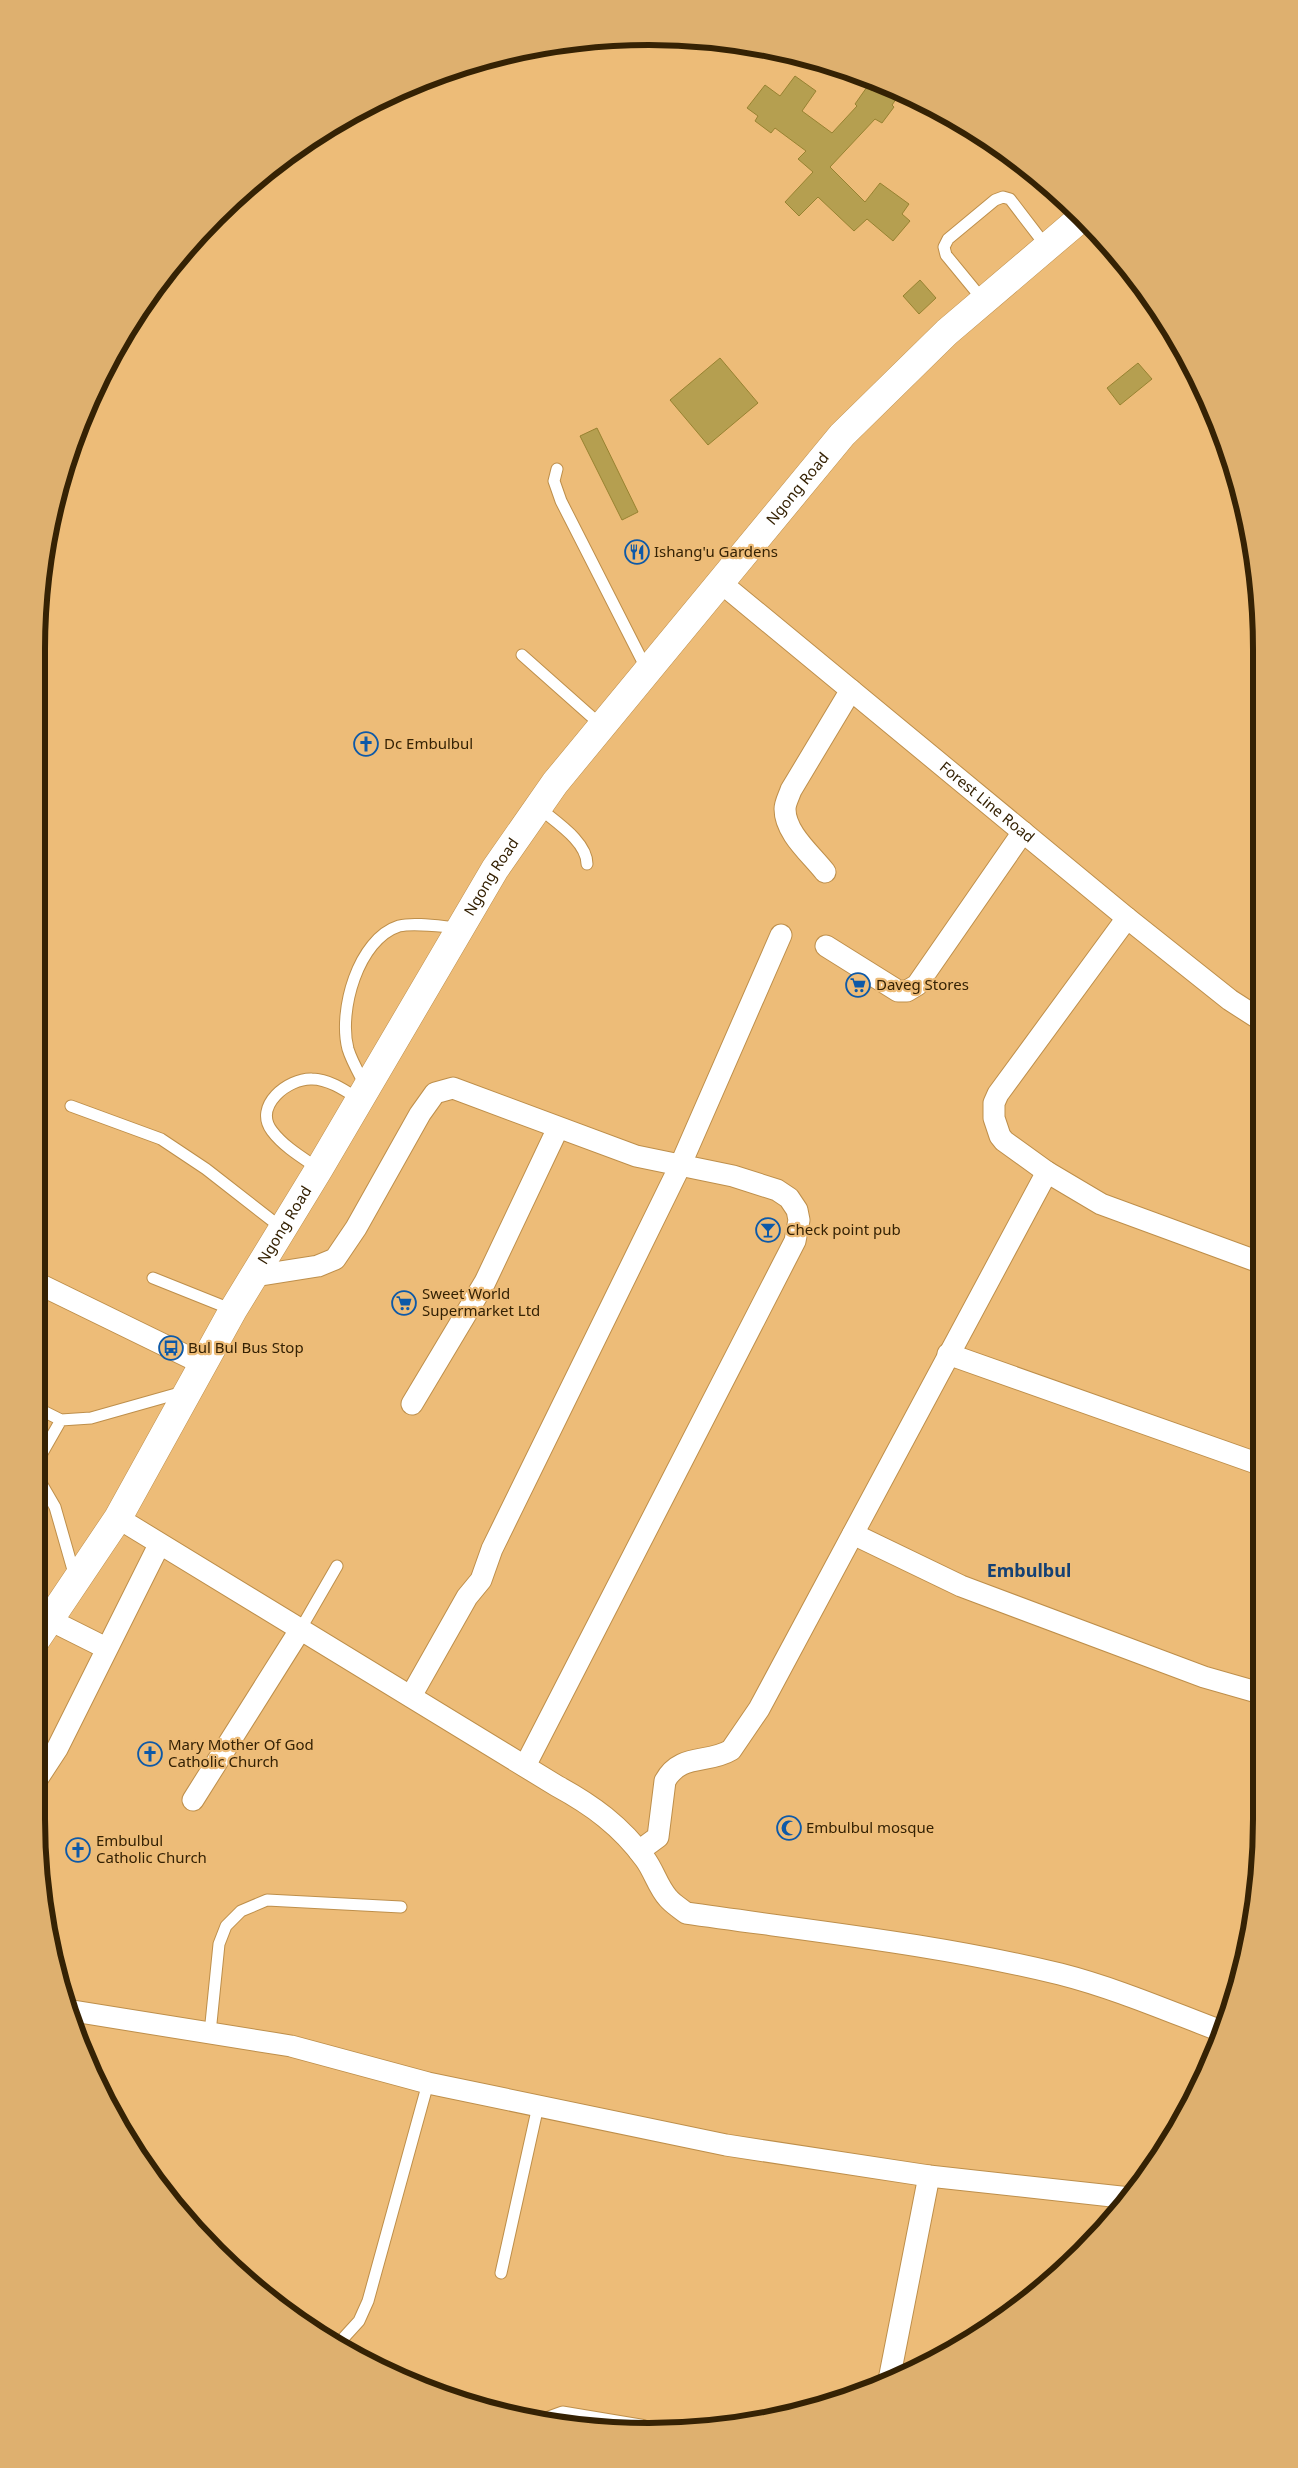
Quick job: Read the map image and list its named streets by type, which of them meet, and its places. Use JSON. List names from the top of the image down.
{
  "streets": {
    "main road": ["Ngong Road"],
    "street": ["Forest Line Road"]
  },
  "crossings": [
    ["Ngong Road", "Forest Line Road"]
  ],
  "districts": ["Embulbul"],
  "places": {
    "restaurant": ["Ishang'u Gardens"],
    "church": ["Dc Embulbul", "Mary Mother Of God Catholic Church", "Embulbul Catholic Church"],
    "supermarket": ["Daveg Stores", "Sweet World Supermarket Ltd"],
    "bar": ["Check point pub"],
    "bus stop": ["Bul Bul Bus Stop"],
    "mosque": ["Embulbul mosque"]
  }
}
